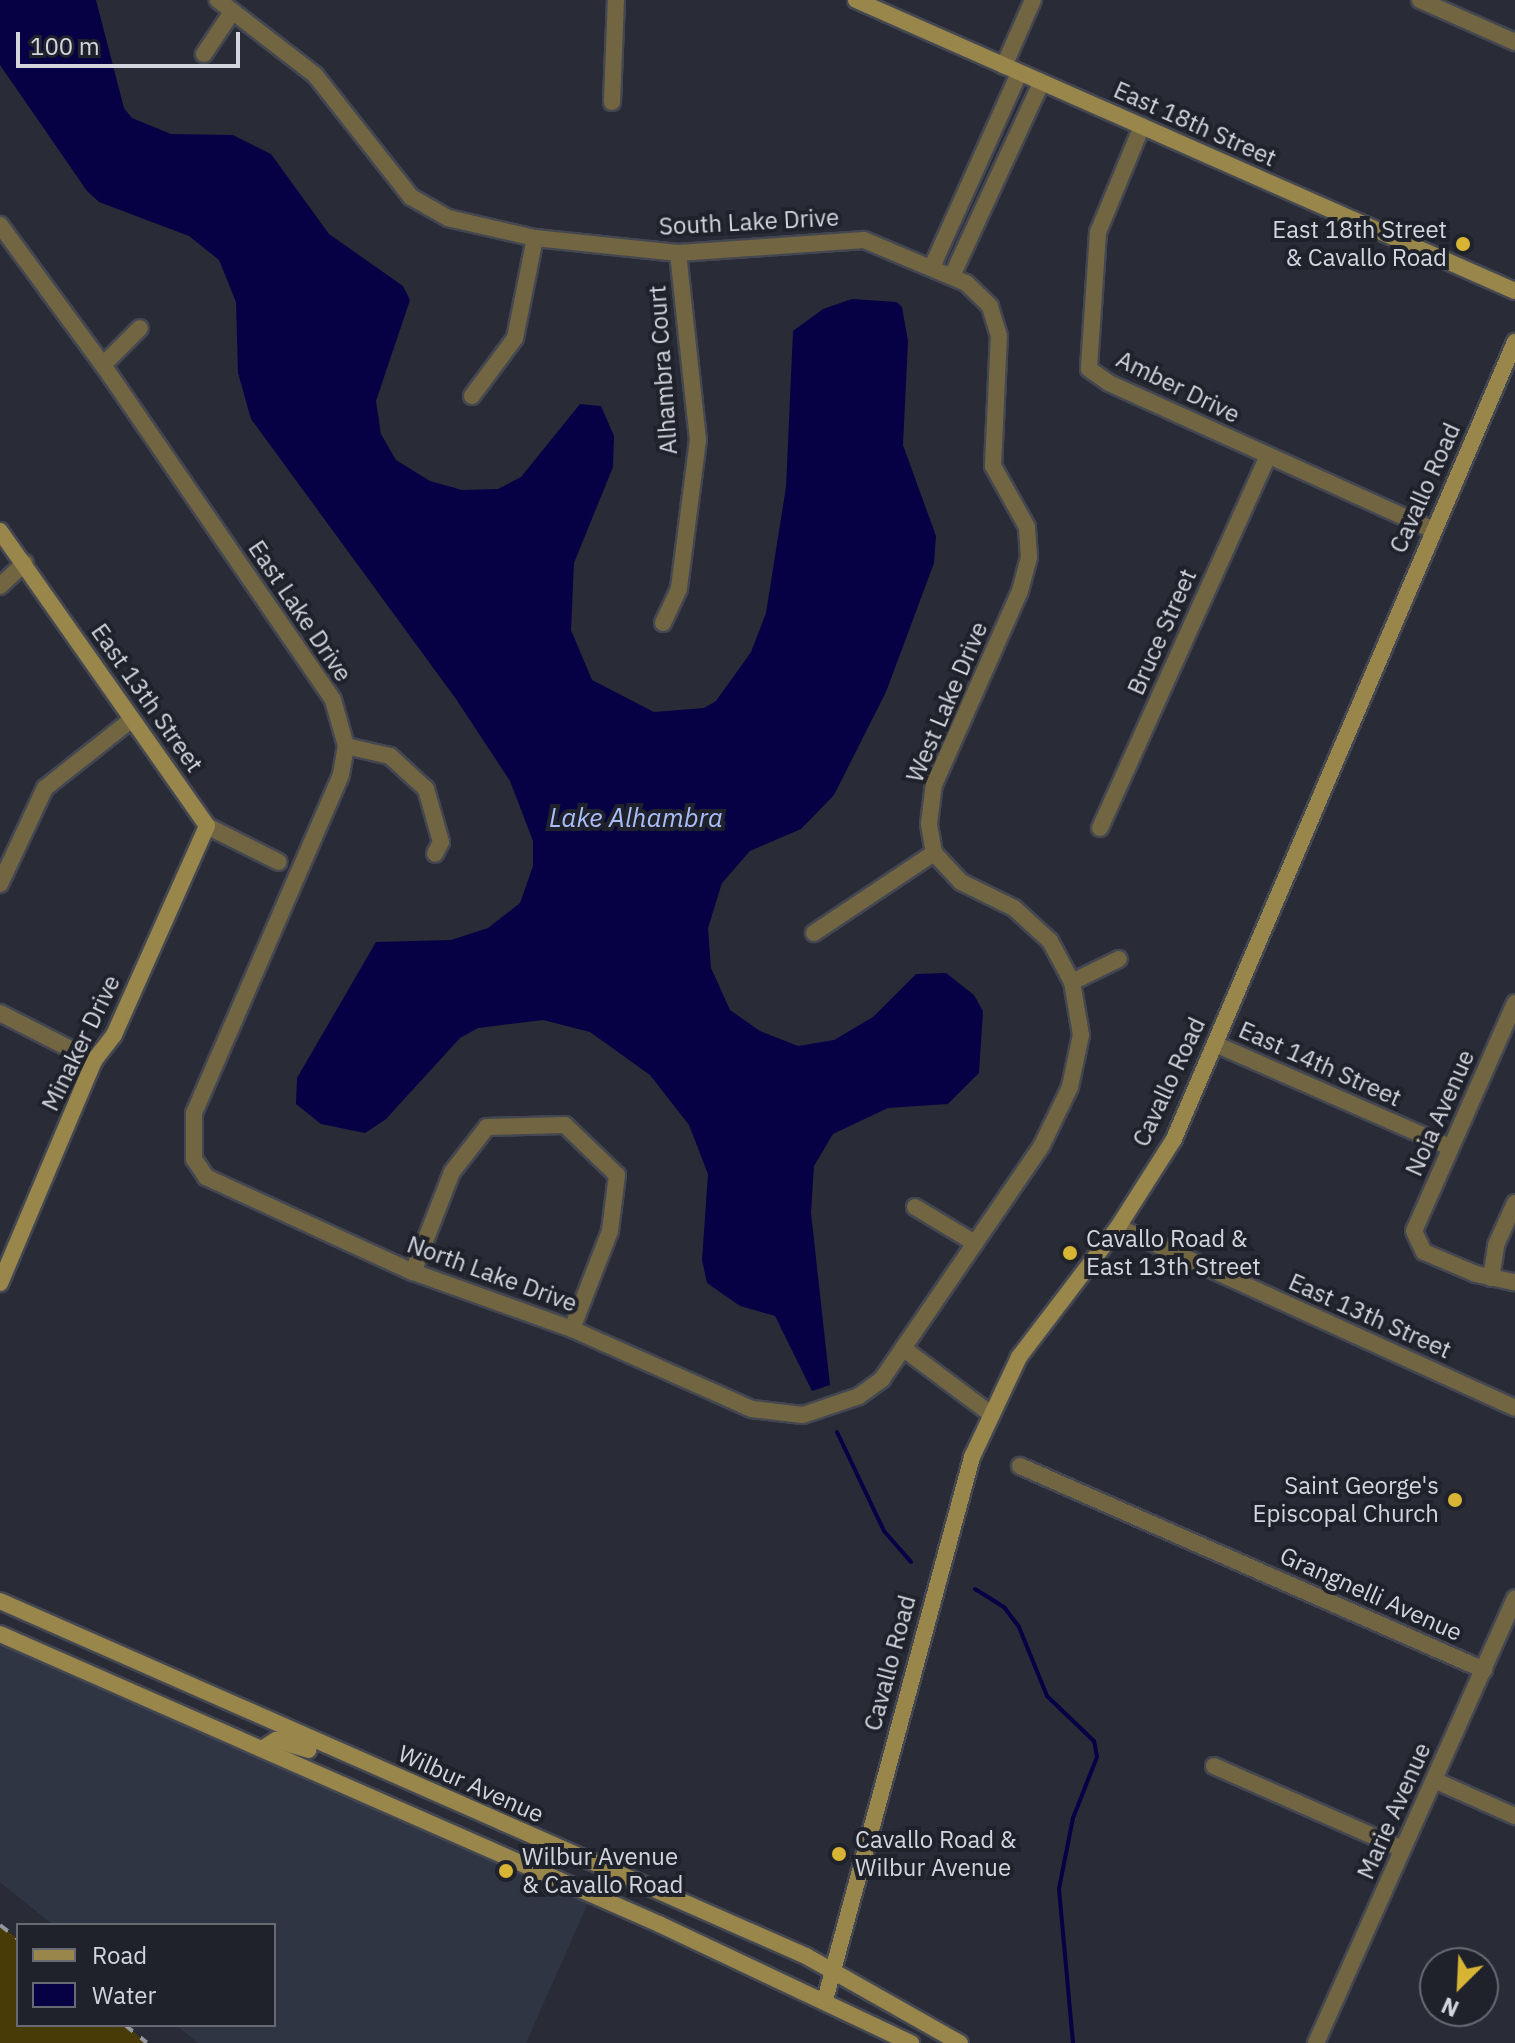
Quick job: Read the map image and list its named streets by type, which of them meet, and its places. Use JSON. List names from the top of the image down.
{
  "streets": {
    "main road": [
      "East 18th Street",
      "Cavallo Road",
      "East 13th Street",
      "Minaker Drive",
      "Wilbur Avenue"
    ],
    "street": [
      "South Lake Drive",
      "Alhambra Court",
      "Amber Drive",
      "East Lake Drive",
      "Bruce Street",
      "West Lake Drive",
      "East 14th Street",
      "Noia Avenue",
      "North Lake Drive",
      "Grangnelli Avenue",
      "Marie Avenue"
    ]
  },
  "crossings": [
    ["East 18th Street", "Amber Drive"],
    ["South Lake Drive", "Alhambra Court"],
    ["South Lake Drive", "West Lake Drive"],
    ["Amber Drive", "Cavallo Road"],
    ["Amber Drive", "Bruce Street"],
    ["Cavallo Road", "East 13th Street"],
    ["Cavallo Road", "East 14th Street"],
    ["Cavallo Road", "Wilbur Avenue"],
    ["East Lake Drive", "North Lake Drive"],
    ["East 13th Street", "Minaker Drive"],
    ["East 14th Street", "Noia Avenue"],
    ["Grangnelli Avenue", "Marie Avenue"]
  ],
  "water": ["Lake Alhambra"],
  "places": [
    "East 18th Street & Cavallo Road",
    "Cavallo Road & East 13th Street",
    "Saint George's Episcopal Church",
    "Cavallo Road & Wilbur Avenue",
    "Wilbur Avenue & Cavallo Road"
  ],
  "legend": ["Road", "Water"],
  "scale_bar": "100 m",
  "north": "bottom left"
}
